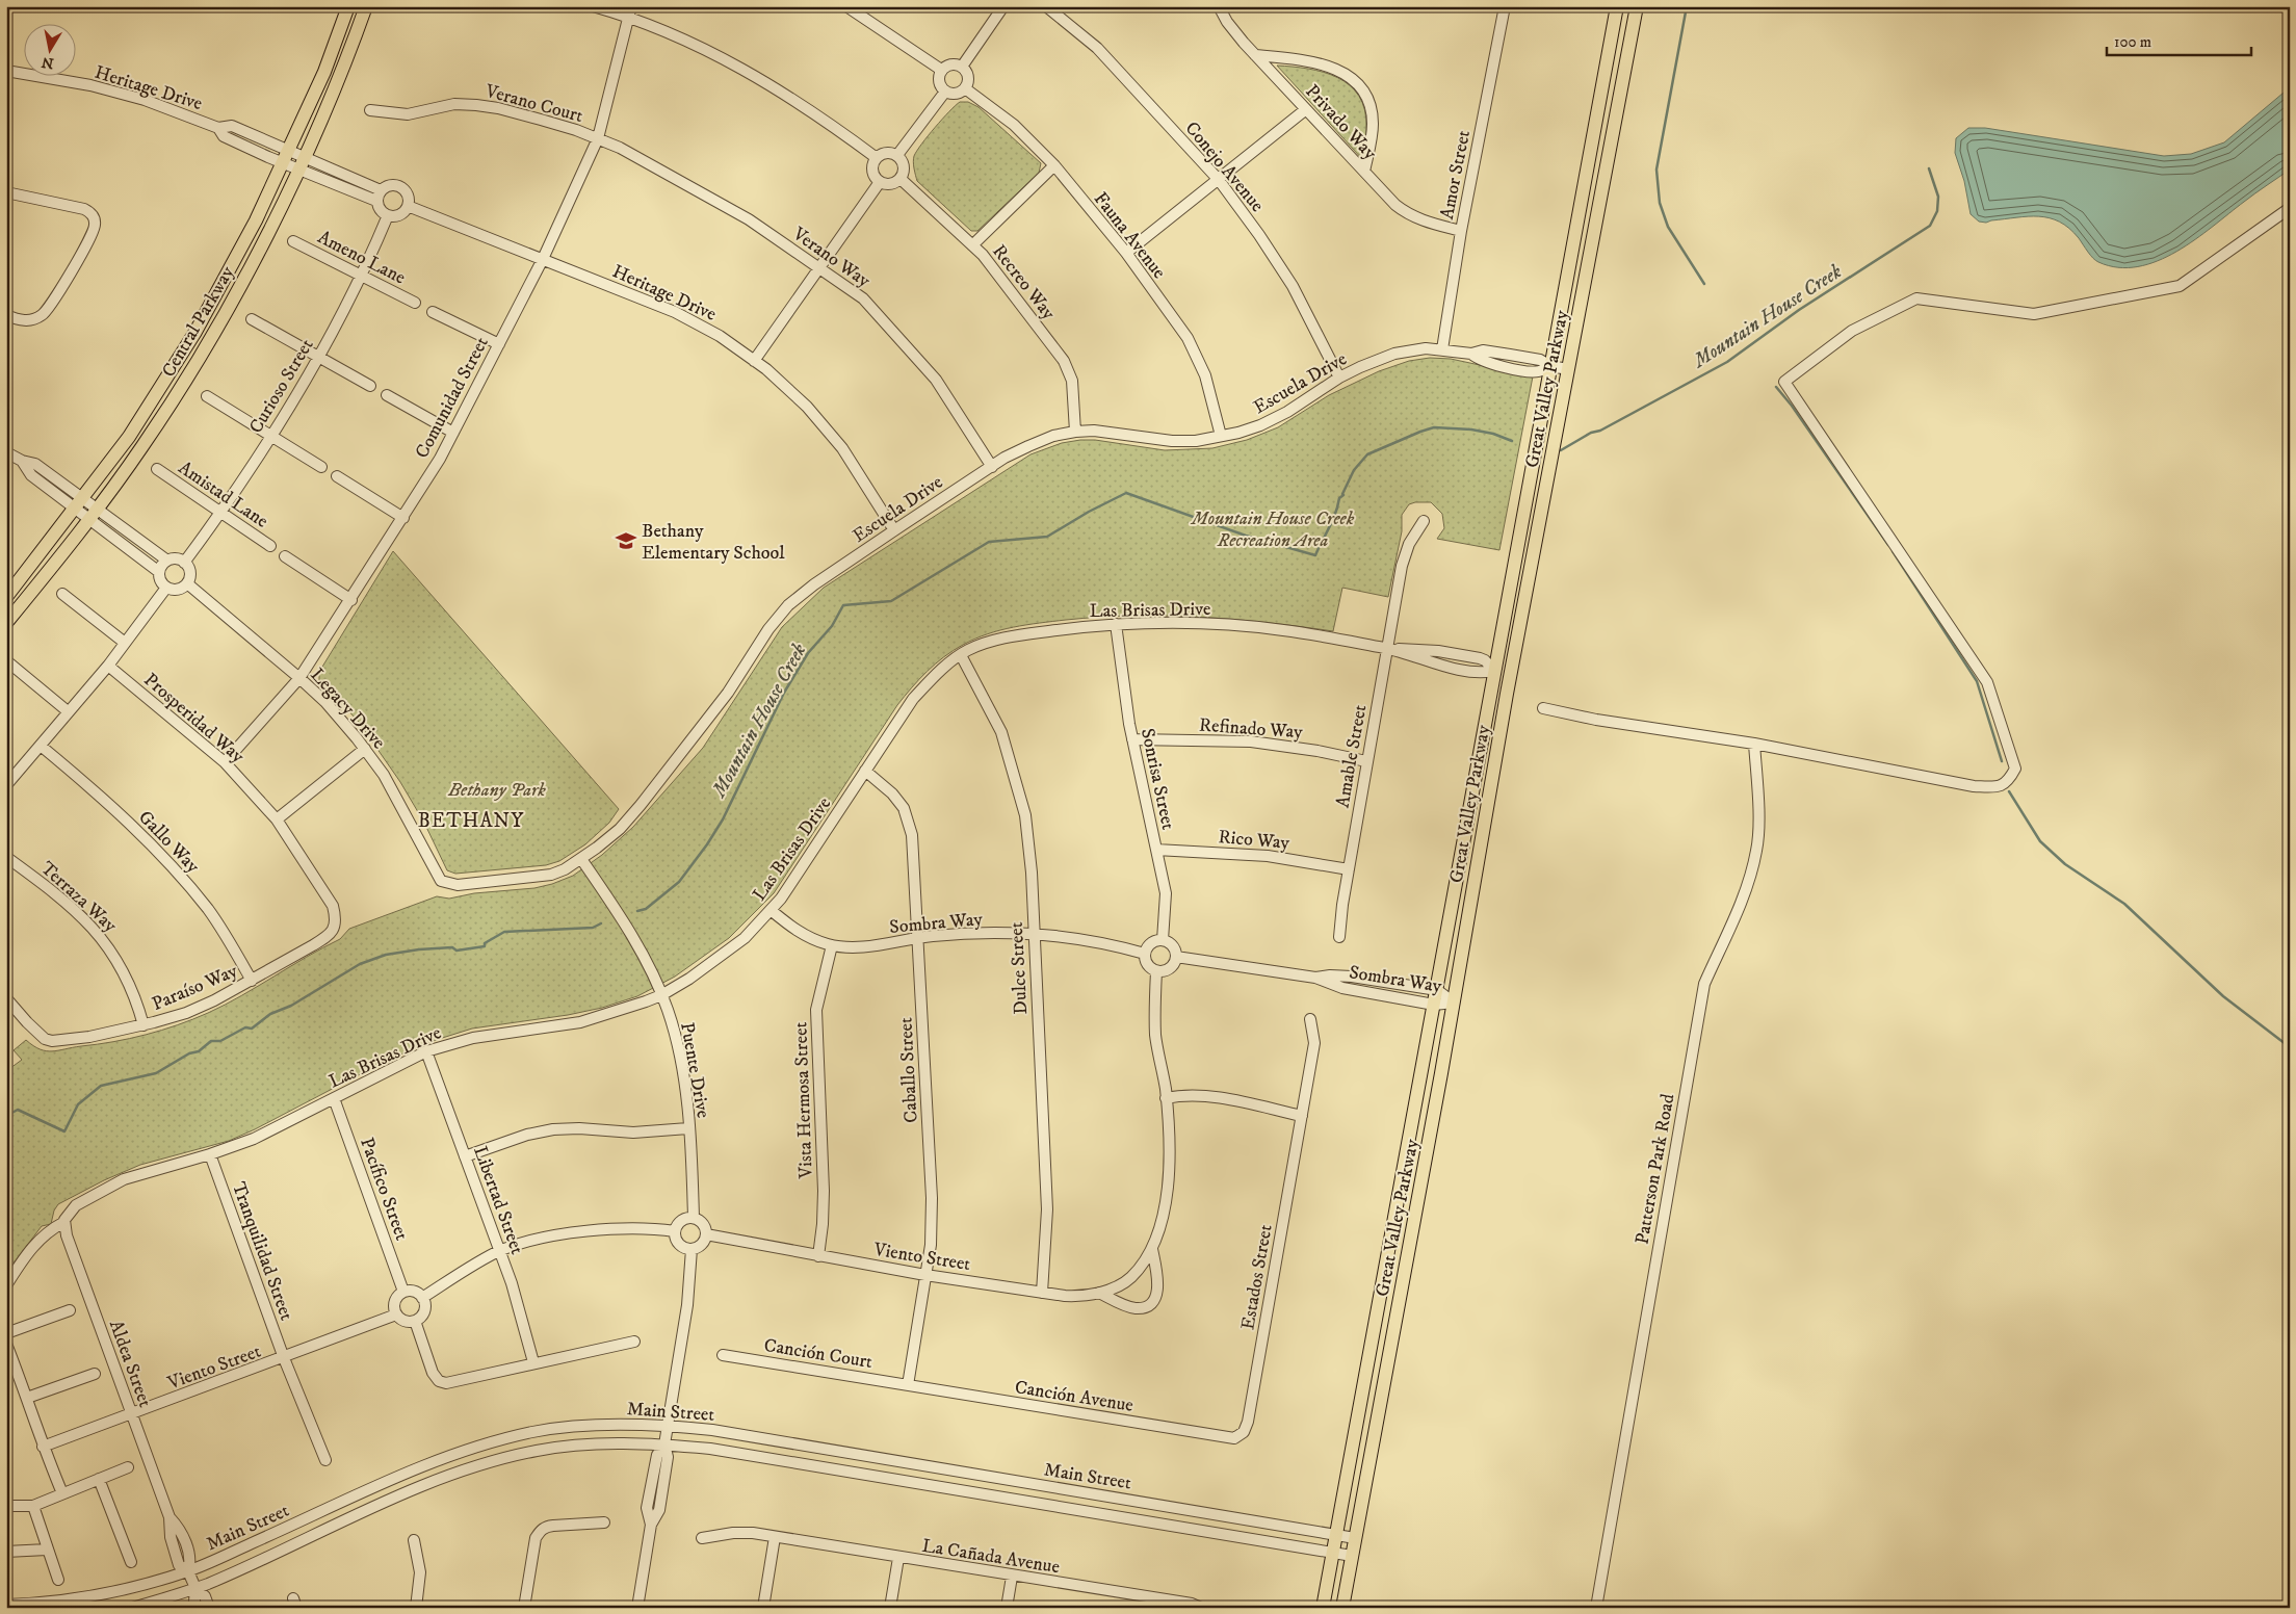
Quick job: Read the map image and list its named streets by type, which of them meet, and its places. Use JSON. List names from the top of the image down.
{
  "streets": {
    "main road": ["Central Parkway", "Great Valley Parkway"],
    "street": [
      "Heritage Drive",
      "Verano Court",
      "Privado Way",
      "Conejo Avenue",
      "Amor Street",
      "Fauna Avenue",
      "Ameno Lane",
      "Verano Way",
      "Recreo Way",
      "Escuela Drive",
      "Curioso Street",
      "Comunidad Street",
      "Amistad Lane",
      "Las Brisas Drive",
      "Legacy Drive",
      "Prosperidad Way",
      "Refinado Way",
      "Amable Street",
      "Sonrisa Street",
      "Rico Way",
      "Gallo Way",
      "Terraza Way",
      "Sombra Way",
      "Dulce Street",
      "Paraíso Way",
      "Puente Drive",
      "Caballo Street",
      "Vista Hermosa Street",
      "Patterson Park Road",
      "Pacífico Street",
      "Libertad Street",
      "Tranquilidad Street",
      "Viento Street",
      "Estados Street",
      "Canción Court",
      "Aldea Street",
      "Canción Avenue",
      "Main Street",
      "La Cañada Avenue"
    ]
  },
  "crossings": [
    ["Heritage Drive", "Central Parkway"],
    ["Heritage Drive", "Escuela Drive"],
    ["Heritage Drive", "Curioso Street"],
    ["Heritage Drive", "Comunidad Street"],
    ["Verano Court", "Verano Way"],
    ["Verano Court", "Comunidad Street"],
    ["Privado Way", "Amor Street"],
    ["Conejo Avenue", "Escuela Drive"],
    ["Amor Street", "Escuela Drive"],
    ["Fauna Avenue", "Escuela Drive"],
    ["Ameno Lane", "Curioso Street"],
    ["Verano Way", "Escuela Drive"],
    ["Verano Way", "Comunidad Street"],
    ["Recreo Way", "Escuela Drive"],
    ["Escuela Drive", "Great Valley Parkway"],
    ["Escuela Drive", "Legacy Drive"],
    ["Escuela Drive", "Puente Drive"],
    ["Curioso Street", "Amistad Lane"],
    ["Curioso Street", "Legacy Drive"],
    ["Great Valley Parkway", "Las Brisas Drive"],
    ["Great Valley Parkway", "Sombra Way"],
    ["Great Valley Parkway", "Main Street"],
    ["Comunidad Street", "Legacy Drive"],
    ["Comunidad Street", "Prosperidad Way"],
    ["Las Brisas Drive", "Amable Street"],
    ["Las Brisas Drive", "Sonrisa Street"],
    ["Las Brisas Drive", "Sombra Way"],
    ["Las Brisas Drive", "Dulce Street"],
    ["Las Brisas Drive", "Puente Drive"],
    ["Las Brisas Drive", "Caballo Street"],
    ["Las Brisas Drive", "Pacífico Street"],
    ["Las Brisas Drive", "Libertad Street"],
    ["Las Brisas Drive", "Tranquilidad Street"],
    ["Las Brisas Drive", "Aldea Street"],
    ["Prosperidad Way", "Paraíso Way"],
    ["Refinado Way", "Amable Street"],
    ["Refinado Way", "Sonrisa Street"],
    ["Amable Street", "Rico Way"],
    ["Sonrisa Street", "Rico Way"],
    ["Sonrisa Street", "Sombra Way"],
    ["Gallo Way", "Paraíso Way"],
    ["Terraza Way", "Paraíso Way"],
    ["Sombra Way", "Dulce Street"],
    ["Sombra Way", "Caballo Street"],
    ["Sombra Way", "Vista Hermosa Street"],
    ["Dulce Street", "Viento Street"],
    ["Puente Drive", "Viento Street"],
    ["Caballo Street", "Viento Street"],
    ["Caballo Street", "Canción Court"],
    ["Caballo Street", "Canción Avenue"],
    ["Vista Hermosa Street", "Viento Street"],
    ["Pacífico Street", "Viento Street"],
    ["Tranquilidad Street", "Viento Street"],
    ["Viento Street", "Aldea Street"],
    ["Estados Street", "Canción Avenue"],
    ["Canción Court", "Canción Avenue"],
    ["Aldea Street", "Main Street"]
  ],
  "districts": ["BETHANY"],
  "water": ["Mountain House Creek"],
  "parks": ["Mountain House Creek Recreation Area", "Bethany Park"],
  "places": {
    "school or university": ["Bethany Elementary School"]
  },
  "scale_bar": "100 m",
  "north": "bottom"
}
